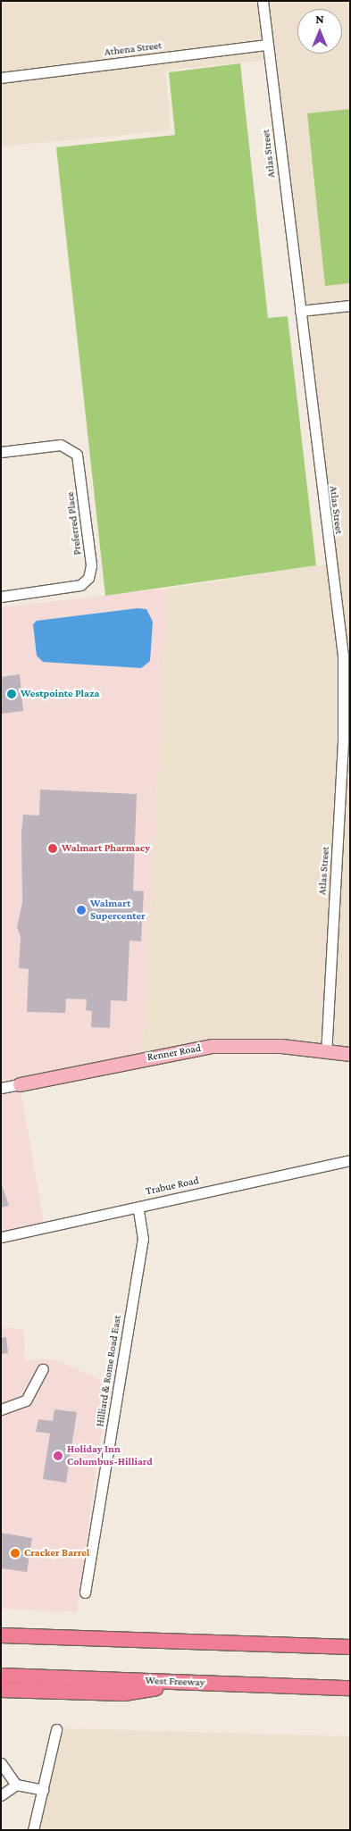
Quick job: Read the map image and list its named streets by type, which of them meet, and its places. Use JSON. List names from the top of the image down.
{
  "streets": {
    "highway": ["West Freeway"],
    "main road": ["Renner Road"],
    "street": [
      "Athena Street",
      "Atlas Street",
      "Preferred Place",
      "Trabue Road",
      "Hilliard & Rome Road East"
    ]
  },
  "crossings": [
    ["Athena Street", "Atlas Street"],
    ["Atlas Street", "Renner Road"],
    ["Trabue Road", "Hilliard & Rome Road East"]
  ],
  "places": [
    "Westpointe Plaza",
    "Walmart Pharmacy",
    "Walmart Supercenter",
    "Holiday Inn Columbus-Hilliard",
    "Cracker Barrel"
  ],
  "north": "top"
}
